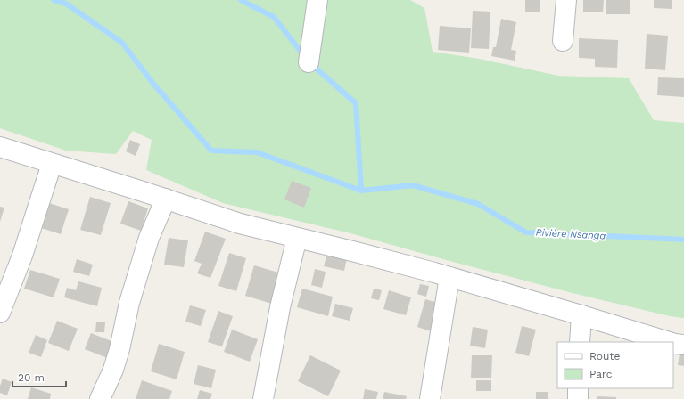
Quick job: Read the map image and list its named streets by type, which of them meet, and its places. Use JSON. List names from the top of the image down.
{
  "water": ["Rivière Nsanga"],
  "legend": ["Route", "Parc"],
  "scale_bar": "20 m"
}
